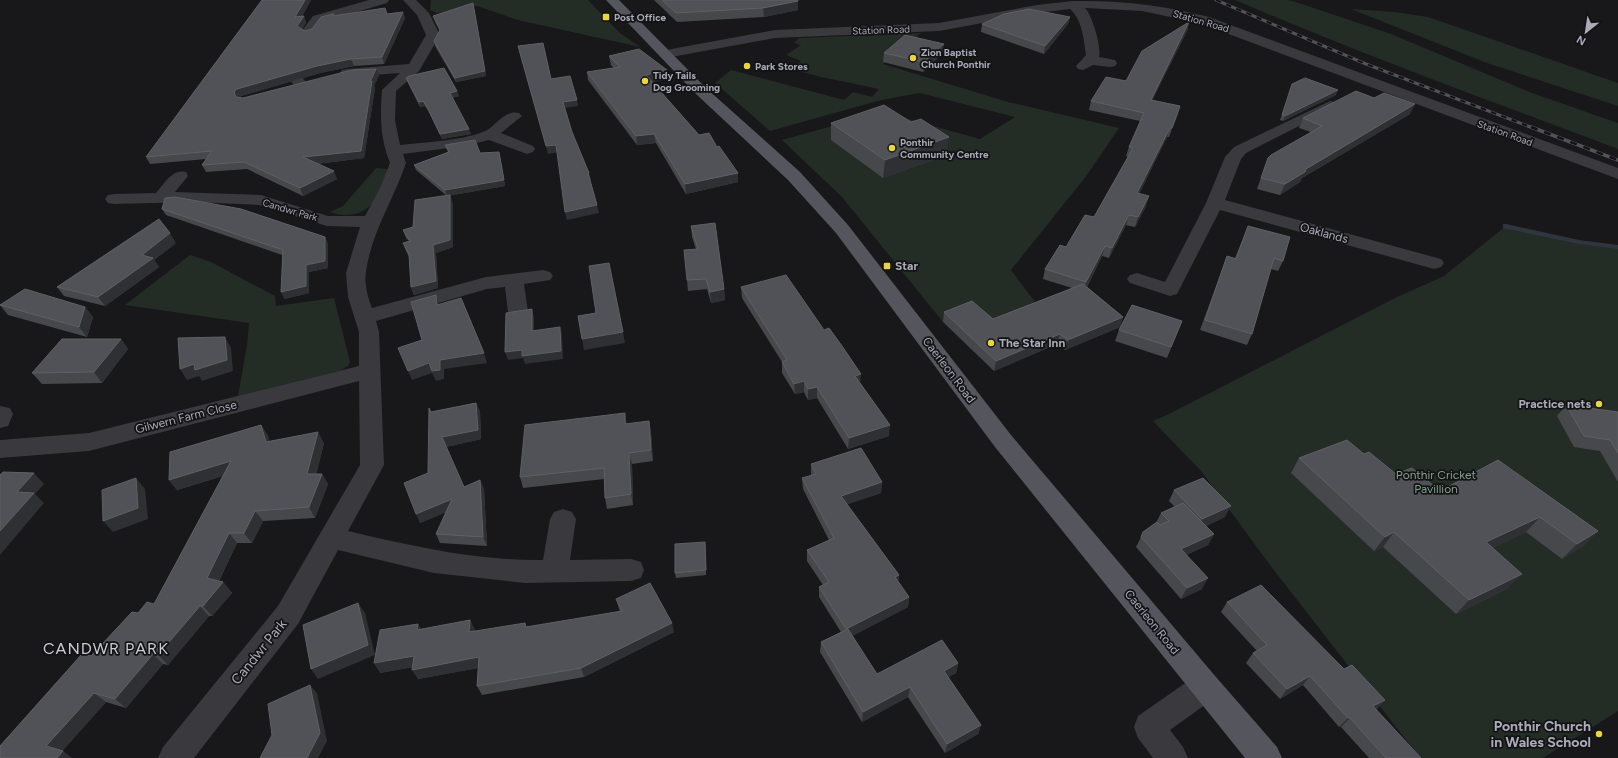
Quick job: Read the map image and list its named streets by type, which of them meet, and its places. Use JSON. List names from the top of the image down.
{
  "streets": {
    "main road": ["Caerleon Road"],
    "street": [
      "Station Road",
      "Candwr Park",
      "Oaklands",
      "Gilwern Farm Close"
    ]
  },
  "crossings": [
    ["Station Road", "Caerleon Road"],
    ["Candwr Park", "Gilwern Farm Close"]
  ],
  "districts": ["CANDWR PARK"],
  "parks": ["Ponthir Cricket Pavillion"],
  "places": {
    "transit": ["Post Office", "Star"],
    "other": [
      "Zion Baptist Church Ponthir",
      "Park Stores",
      "Tidy Tails Dog Grooming",
      "Ponthir Community Centre",
      "The Star Inn",
      "Practice nets",
      "Ponthir Church in Wales School"
    ]
  },
  "north": "bottom left"
}
